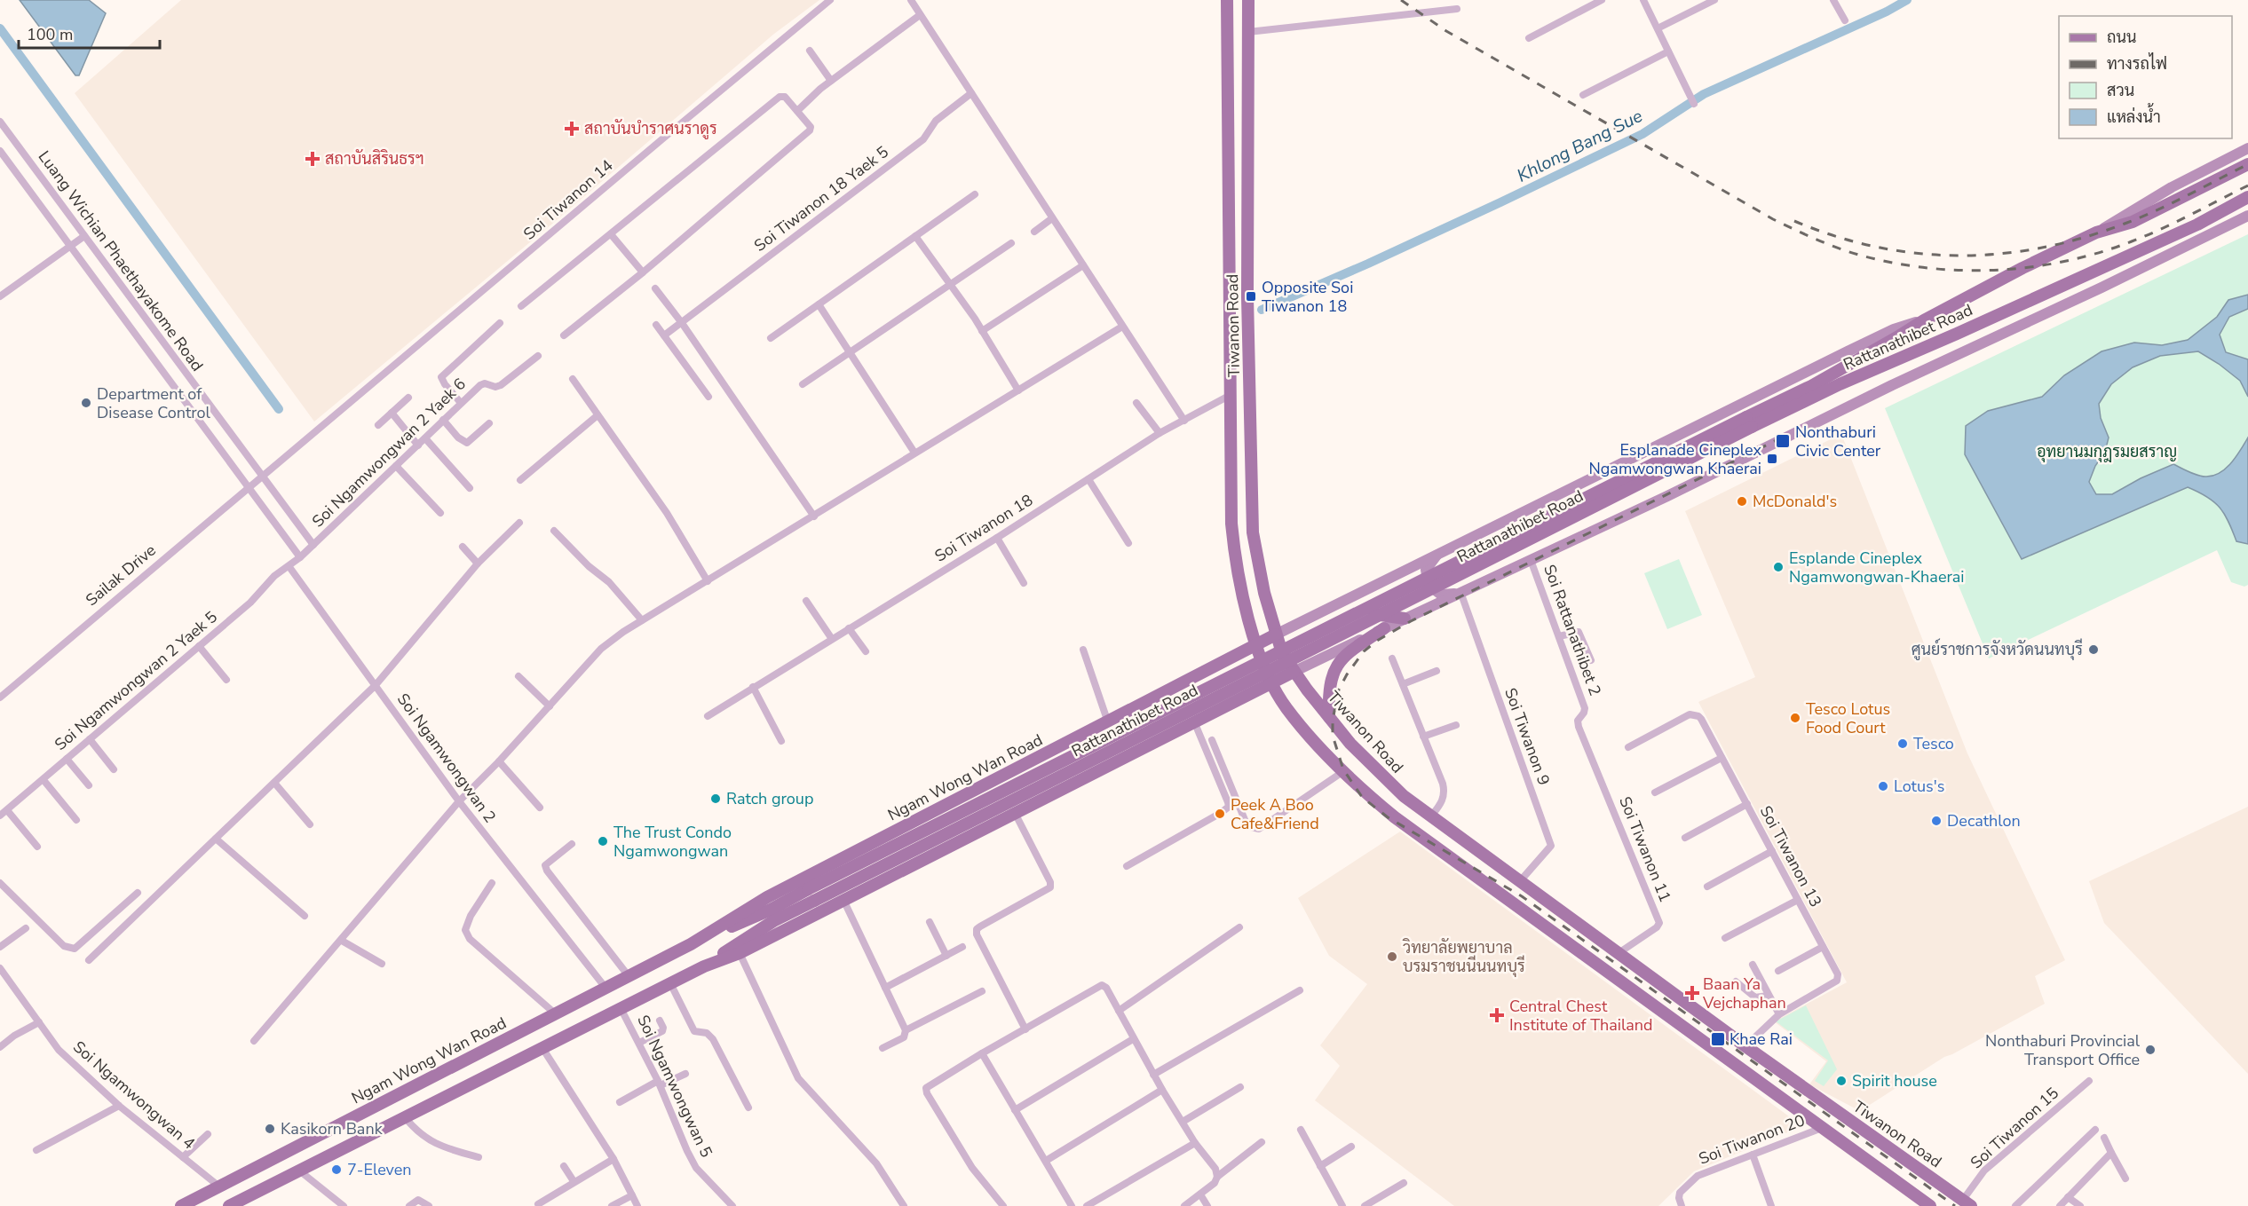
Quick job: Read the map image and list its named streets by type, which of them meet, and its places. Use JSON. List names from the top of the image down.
{
  "streets": {
    "main road": ["Tiwanon Road", "Rattanathibet Road", "Ngam Wong Wan Road"],
    "street": [
      "Soi Tiwanon 18 Yaek 5",
      "Soi Tiwanon 14",
      "Luang Wichian Phaethayakome Road",
      "Soi Ngamwongwan 2 Yaek 6",
      "Soi Tiwanon 18",
      "Sailak Drive",
      "Soi Rattanathibet 2",
      "Soi Ngamwongwan 2 Yaek 5",
      "Soi Tiwanon 9",
      "Soi Ngamwongwan 2",
      "Soi Tiwanon 11",
      "Soi Tiwanon 13",
      "Soi Ngamwongwan 5",
      "Soi Ngamwongwan 4",
      "Soi Tiwanon 15",
      "Soi Tiwanon 20"
    ]
  },
  "crossings": [
    ["Soi Tiwanon 14", "Luang Wichian Phaethayakome Road"],
    ["Soi Tiwanon 14", "Sailak Drive"],
    ["Luang Wichian Phaethayakome Road", "Soi Ngamwongwan 2 Yaek 6"],
    ["Luang Wichian Phaethayakome Road", "Sailak Drive"],
    ["Tiwanon Road", "Rattanathibet Road"],
    ["Tiwanon Road", "Soi Tiwanon 18"],
    ["Tiwanon Road", "Soi Tiwanon 9"],
    ["Tiwanon Road", "Ngam Wong Wan Road"],
    ["Tiwanon Road", "Soi Tiwanon 11"],
    ["Tiwanon Road", "Soi Tiwanon 13"],
    ["Tiwanon Road", "Soi Tiwanon 15"],
    ["Tiwanon Road", "Soi Tiwanon 20"],
    ["Rattanathibet Road", "Soi Rattanathibet 2"],
    ["Rattanathibet Road", "Soi Tiwanon 9"],
    ["Rattanathibet Road", "Ngam Wong Wan Road"],
    ["Soi Rattanathibet 2", "Soi Tiwanon 11"],
    ["Soi Ngamwongwan 2 Yaek 5", "Soi Ngamwongwan 2"],
    ["Soi Ngamwongwan 2", "Ngam Wong Wan Road"],
    ["Ngam Wong Wan Road", "Soi Ngamwongwan 4"]
  ],
  "water": ["Khlong Bang Sue"],
  "parks": ["อุทยานมกุฎรมยสราญ"],
  "places": {
    "health": [
      "สถาบันบำราศนราดูร",
      "สถาบันสิรินธรฯ",
      "Baan Ya Vejchaphan",
      "Central Chest Institute of Thailand"
    ],
    "transit": [
      "Opposite Soi Tiwanon 18",
      "Nonthaburi Civic Center",
      "Esplanade Cineplex Ngamwongwan Khaerai",
      "Khae Rai"
    ],
    "other": [
      "Department of Disease Control",
      "McDonald's",
      "Esplande Cineplex Ngamwongwan-Khaerai",
      "ศูนย์ราชการจังหวัดนนทบุรี",
      "Tesco Lotus Food Court",
      "Tesco",
      "Lotus's",
      "Ratch group",
      "Peek A Boo Cafe&Friend",
      "Decathlon",
      "The Trust Condo Ngamwongwan",
      "วิทยาลัยพยาบาล บรมราชนนีนนทบุรี",
      "Nonthaburi Provincial Transport Office",
      "Spirit house",
      "Kasikorn Bank",
      "7-Eleven"
    ]
  },
  "legend": [
    "ถนน",
    "ทางรถไฟ",
    "สวน",
    "แหล่งน้ำ"
  ],
  "scale_bar": "100 m"
}
